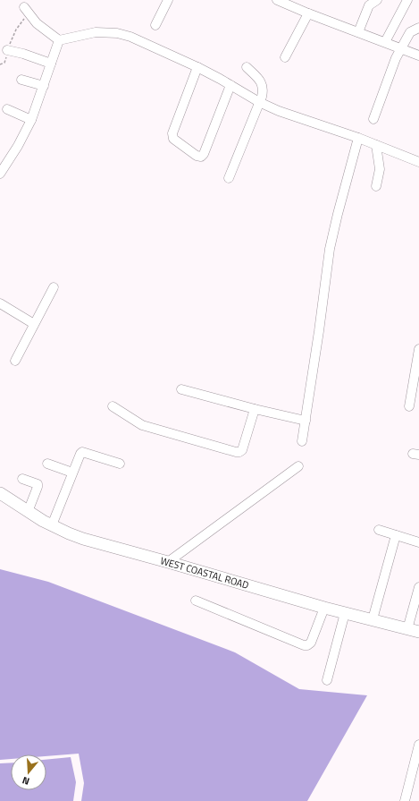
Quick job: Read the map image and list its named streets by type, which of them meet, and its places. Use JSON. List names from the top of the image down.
{
  "streets": {
    "main road": ["WEST COASTAL ROAD"]
  },
  "north": "bottom"
}
